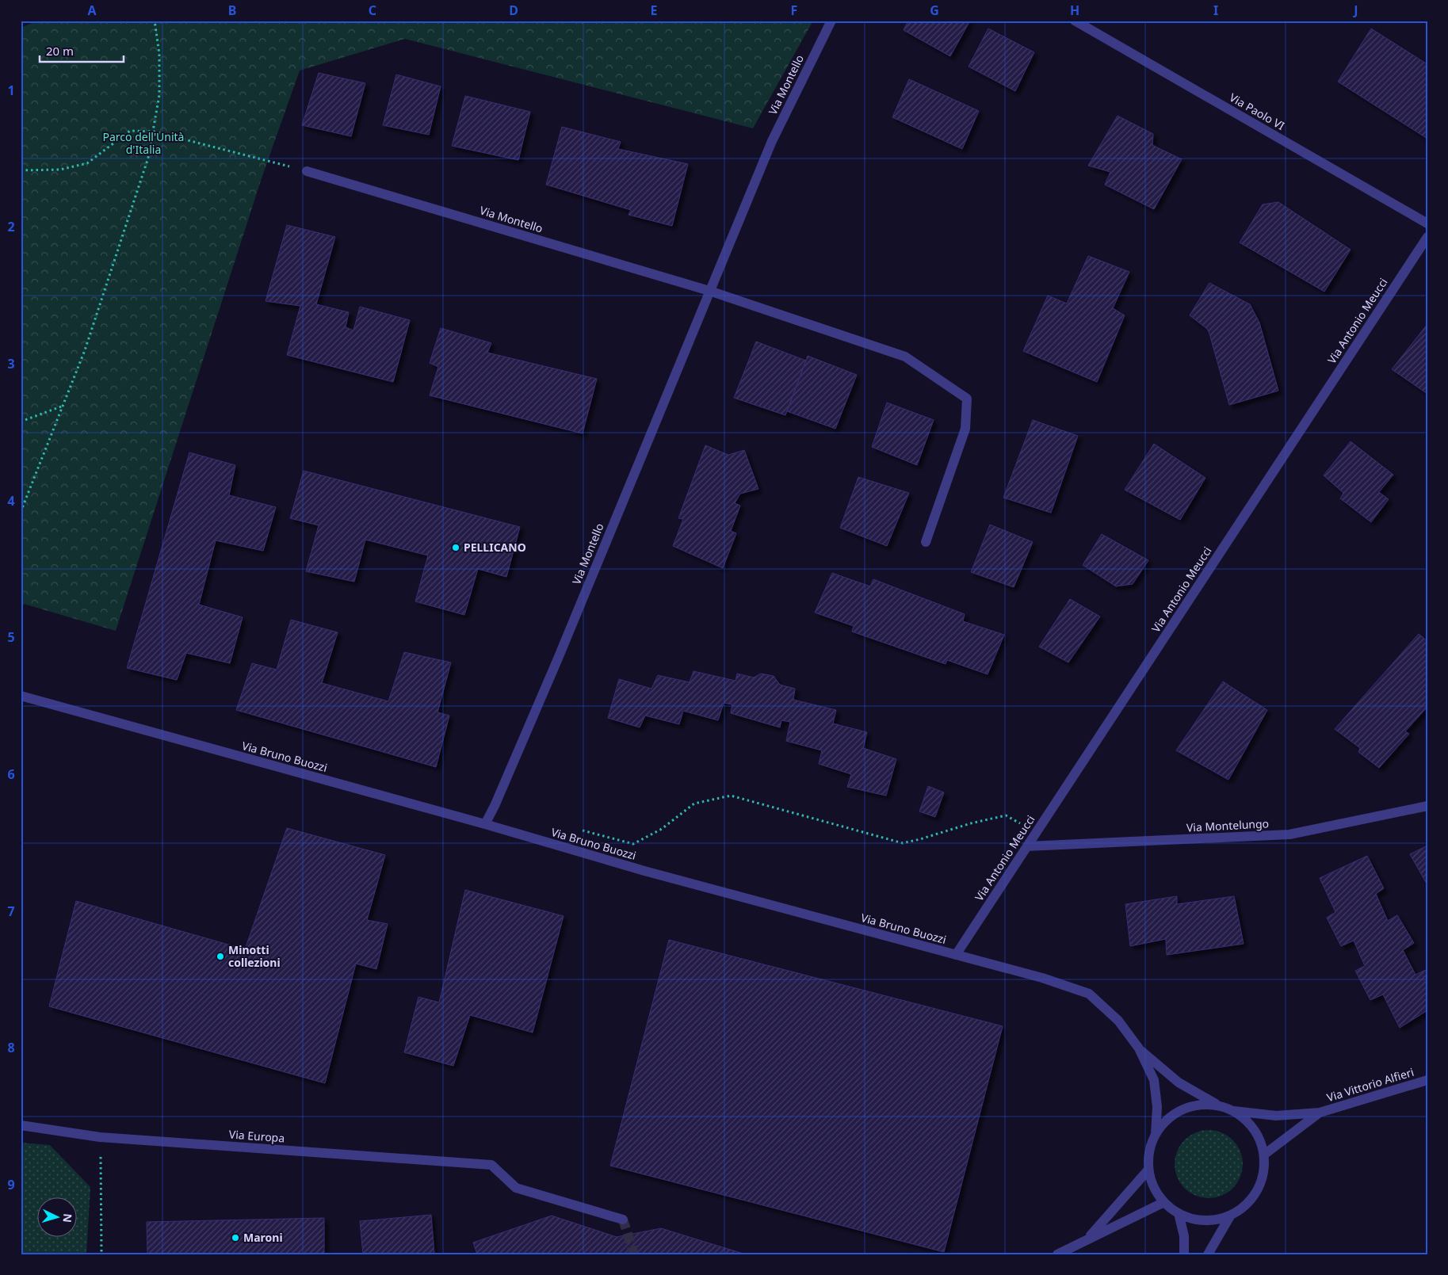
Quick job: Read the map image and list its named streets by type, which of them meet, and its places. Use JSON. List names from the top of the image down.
{
  "streets": {
    "street": [
      "Via Montello",
      "Via Paolo VI",
      "Via Antonio Meucci",
      "Via Bruno Buozzi",
      "Via Montelungo",
      "Via Vittorio Alfieri",
      "Via Europa"
    ]
  },
  "crossings": [
    ["Via Montello", "Via Bruno Buozzi"],
    ["Via Antonio Meucci", "Via Bruno Buozzi"],
    ["Via Antonio Meucci", "Via Montelungo"],
    ["Via Bruno Buozzi", "Via Vittorio Alfieri"]
  ],
  "parks": ["Parco dell'Unità d'Italia"],
  "places": ["PELLICANO", "Minotti collezioni", "Maroni"],
  "scale_bar": "20 m",
  "north": "right",
  "grid": {
    "columns": [
      "A",
      "B",
      "C",
      "D",
      "E",
      "F",
      "G",
      "H",
      "I",
      "J"
    ],
    "rows": [
      "1",
      "2",
      "3",
      "4",
      "5",
      "6",
      "7",
      "8",
      "9"
    ]
  }
}
